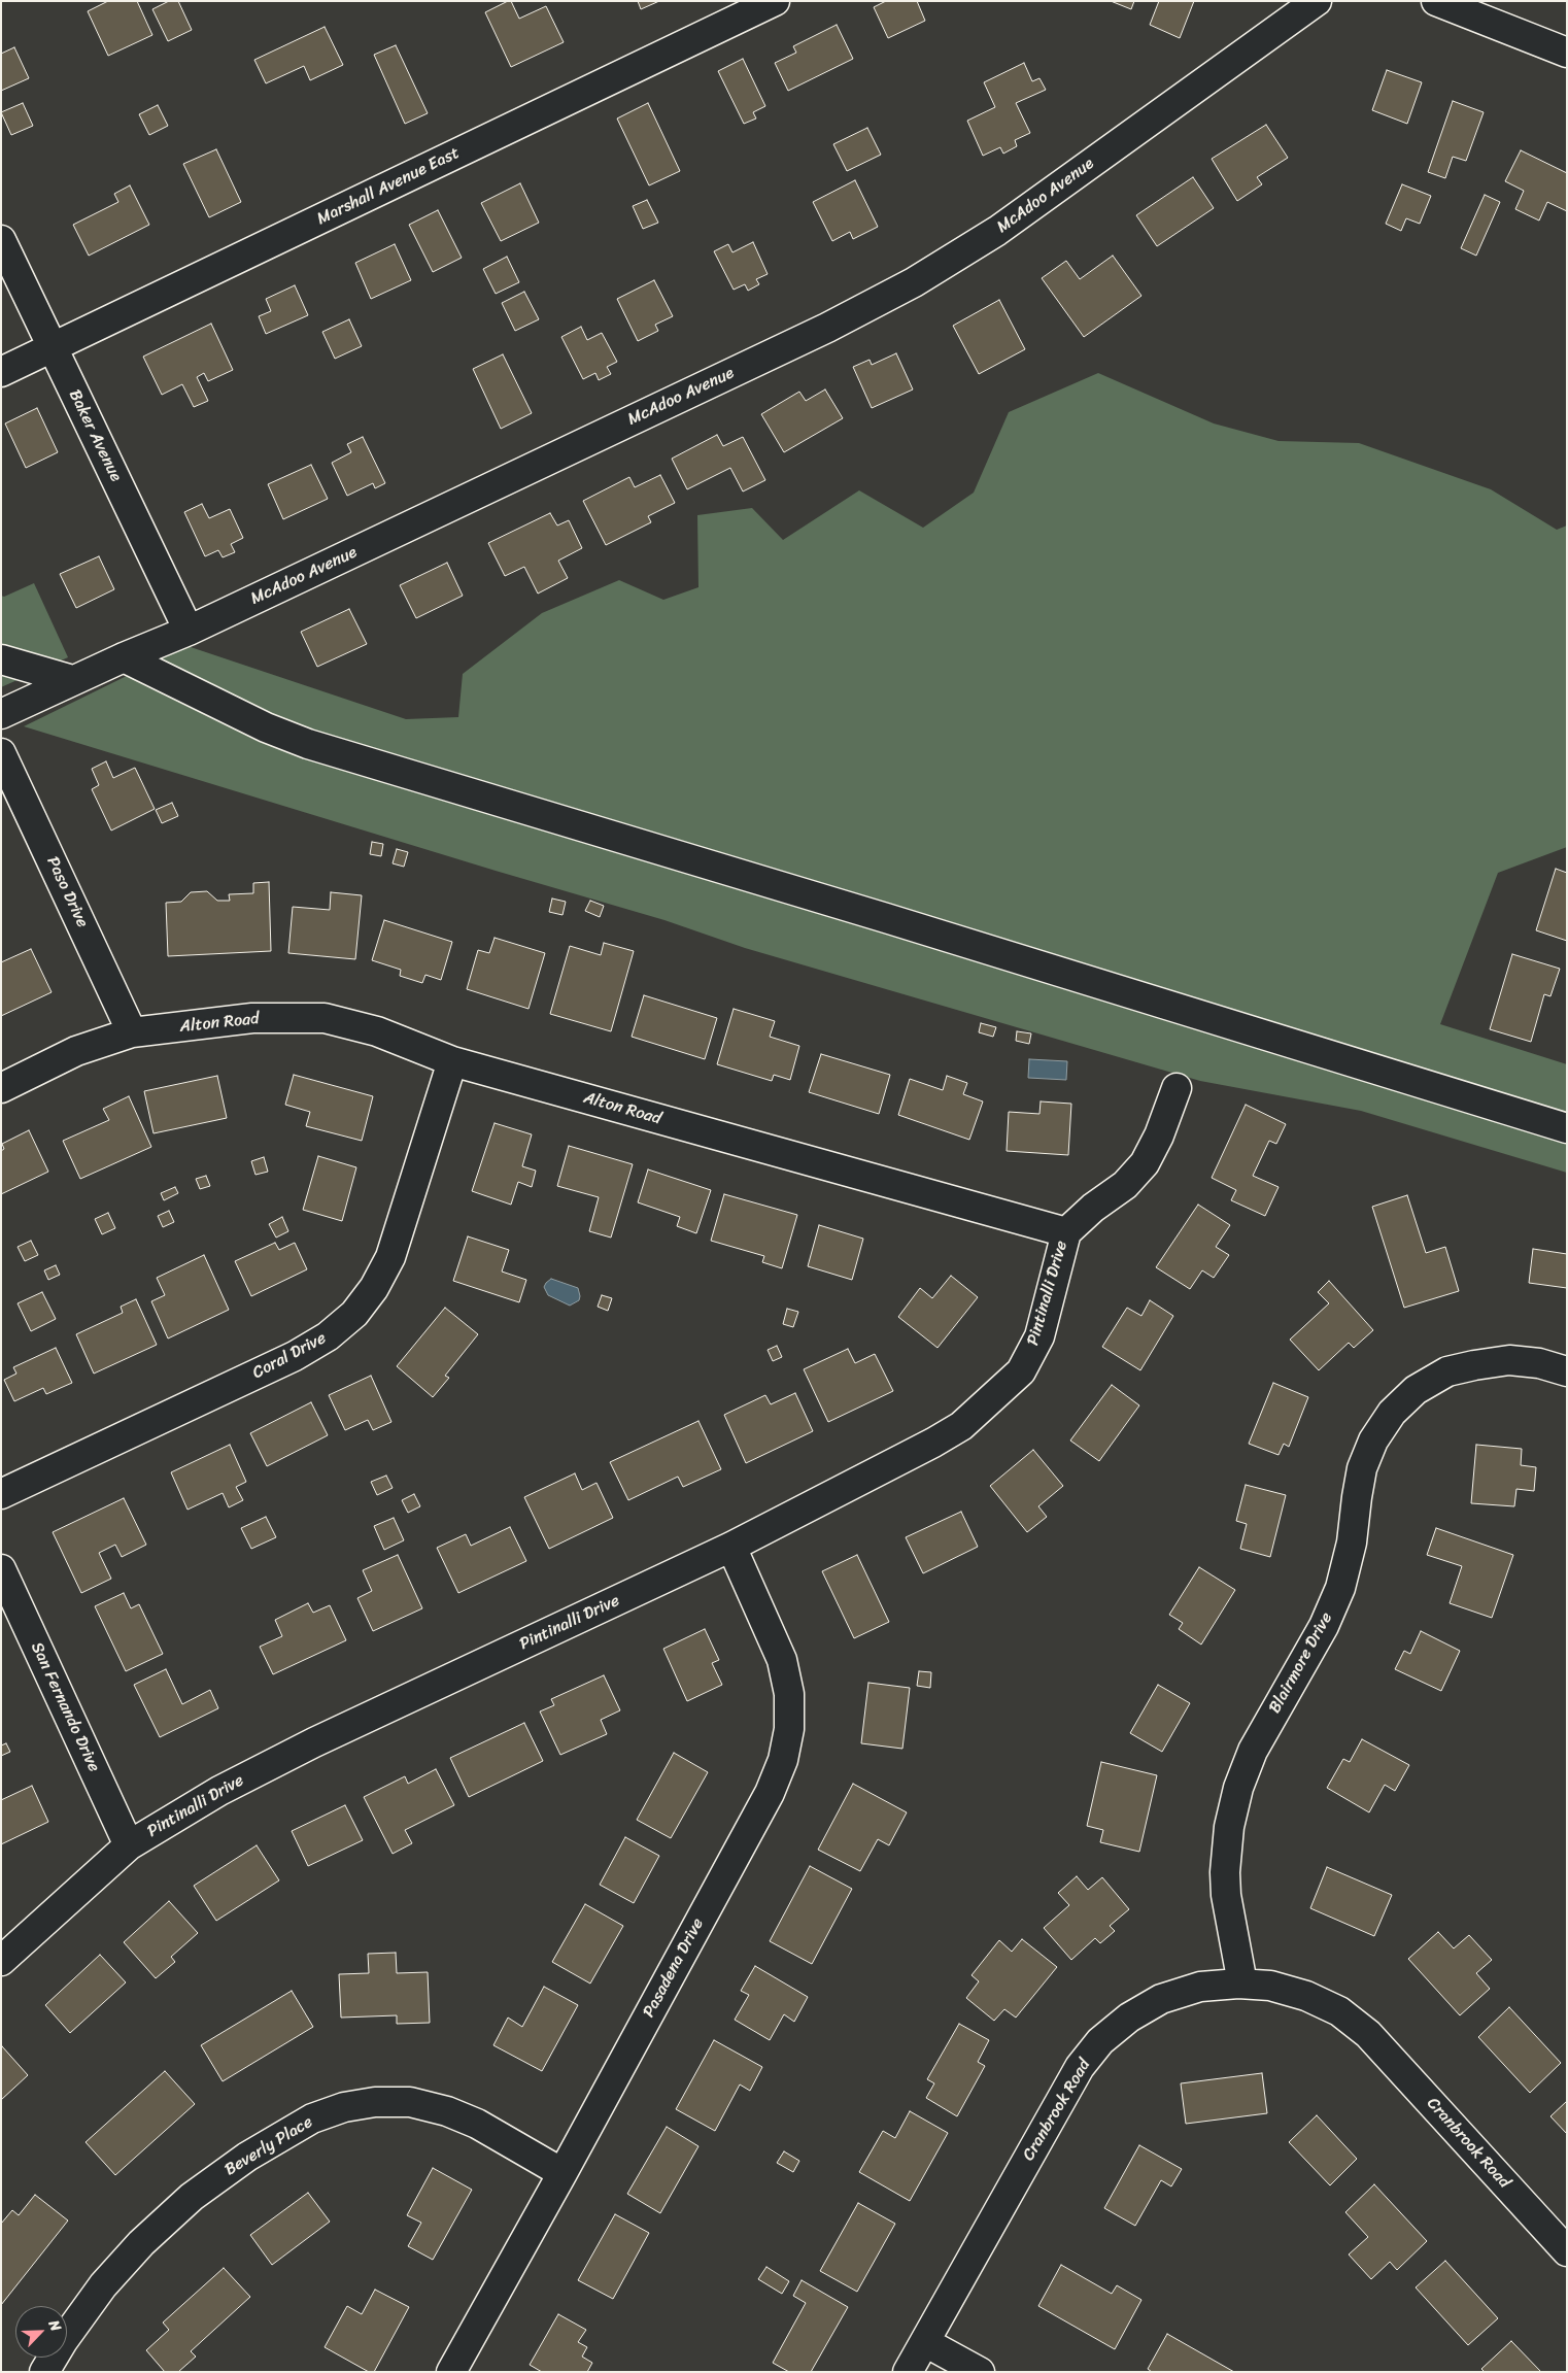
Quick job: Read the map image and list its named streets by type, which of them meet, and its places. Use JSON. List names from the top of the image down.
{
  "streets": {
    "street": [
      "Marshall Avenue East",
      "McAdoo Avenue",
      "Baker Avenue",
      "Paso Drive",
      "Alton Road",
      "Pintinalli Drive",
      "Coral Drive",
      "Blairmore Drive",
      "San Fernando Drive",
      "Pasadena Drive",
      "Cranbrook Road",
      "Beverly Place"
    ]
  },
  "crossings": [
    ["Marshall Avenue East", "Baker Avenue"],
    ["McAdoo Avenue", "Baker Avenue"],
    ["Paso Drive", "Alton Road"],
    ["Alton Road", "Pintinalli Drive"],
    ["Alton Road", "Coral Drive"],
    ["Pintinalli Drive", "San Fernando Drive"],
    ["Pintinalli Drive", "Pasadena Drive"],
    ["Blairmore Drive", "Cranbrook Road"],
    ["Pasadena Drive", "Beverly Place"]
  ],
  "north": "top right"
}
